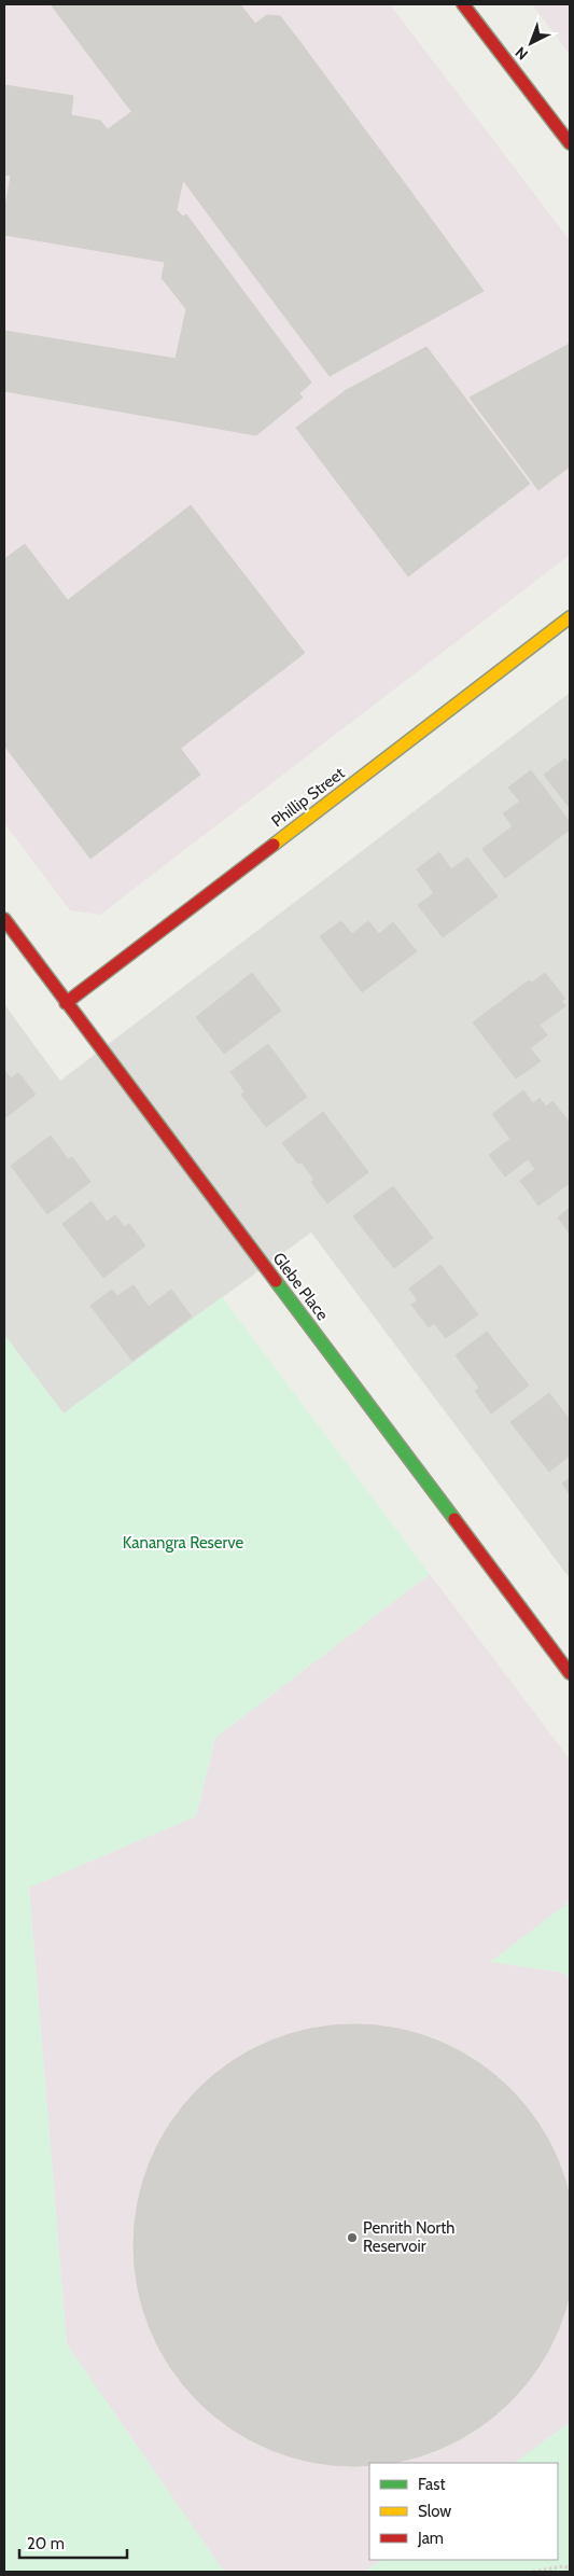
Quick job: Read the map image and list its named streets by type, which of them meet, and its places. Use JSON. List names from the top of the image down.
{
  "streets": {
    "street": ["Phillip Street", "Glebe Place"]
  },
  "crossings": [
    ["Phillip Street", "Glebe Place"]
  ],
  "parks": ["Kanangra Reserve"],
  "places": ["Penrith North Reservoir"],
  "legend": ["Fast", "Slow", "Jam"],
  "scale_bar": "20 m",
  "north": "bottom left"
}
